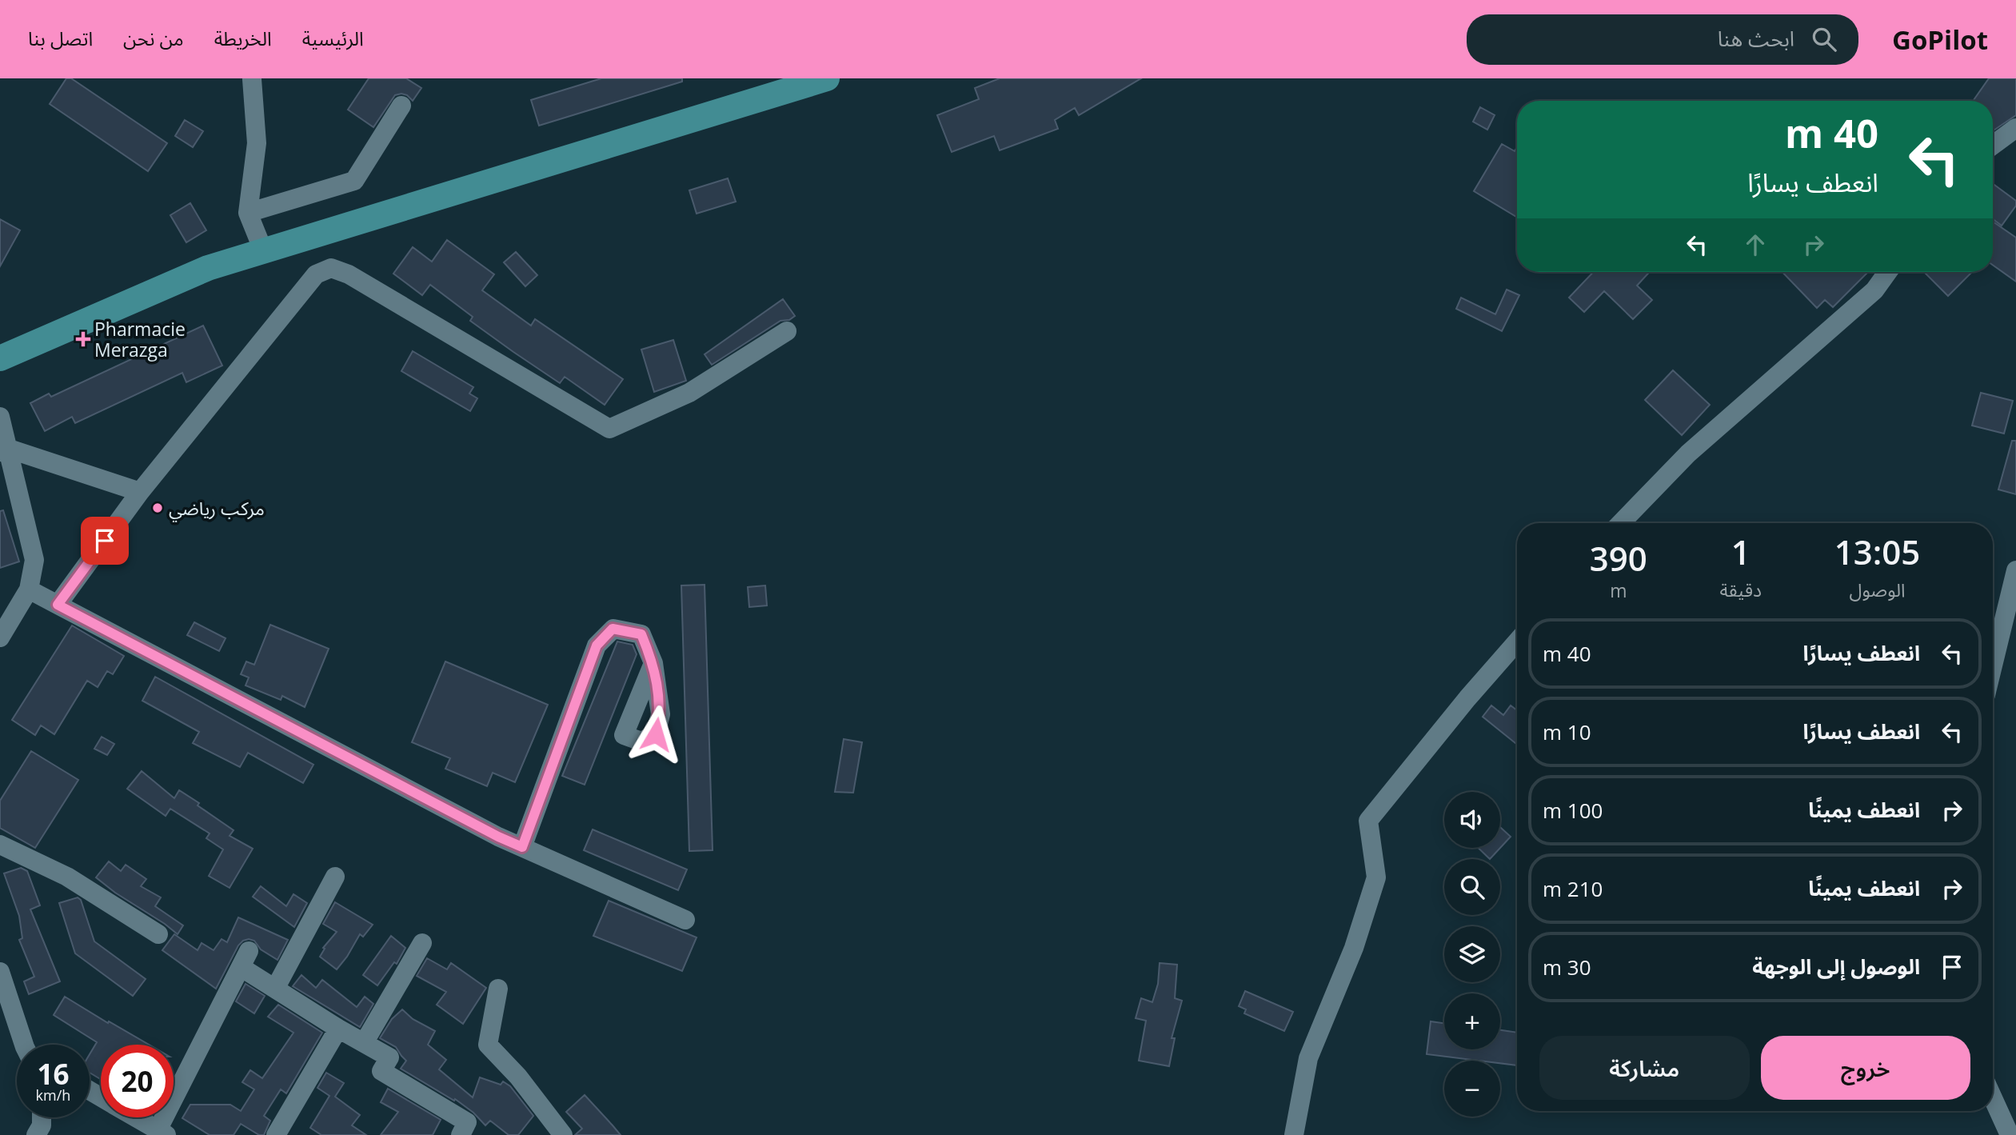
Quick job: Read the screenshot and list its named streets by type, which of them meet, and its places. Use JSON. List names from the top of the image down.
{
  "places": {
    "health": ["Pharmacie Merazga"],
    "other": ["مركب رياضي"]
  },
  "page": {
    "header": "GoPilot",
    "search": "ابحث هنا",
    "nav": [
      "الرئيسية",
      "الخريطة",
      "من نحن",
      "اتصل بنا"
    ],
    "turn": ["40 m", "انعطف يسارًا"],
    "eta": [
      "13:05",
      "الوصول",
      "1",
      "دقيقة",
      "390",
      "m"
    ],
    "list": [
      {
        "name": "انعطف يسارًا",
        "value": "40 m"
      },
      {
        "name": "انعطف يسارًا",
        "value": "10 m"
      },
      {
        "name": "انعطف يمينًا",
        "value": "100 m"
      },
      {
        "name": "انعطف يمينًا",
        "value": "210 m"
      },
      {
        "name": "الوصول إلى الوجهة",
        "value": "30 m"
      }
    ],
    "map_buttons": ["+", "−"],
    "buttons": ["خروج", "مشاركة"],
    "speed": "16 km/h",
    "limit": "20"
  }
}
